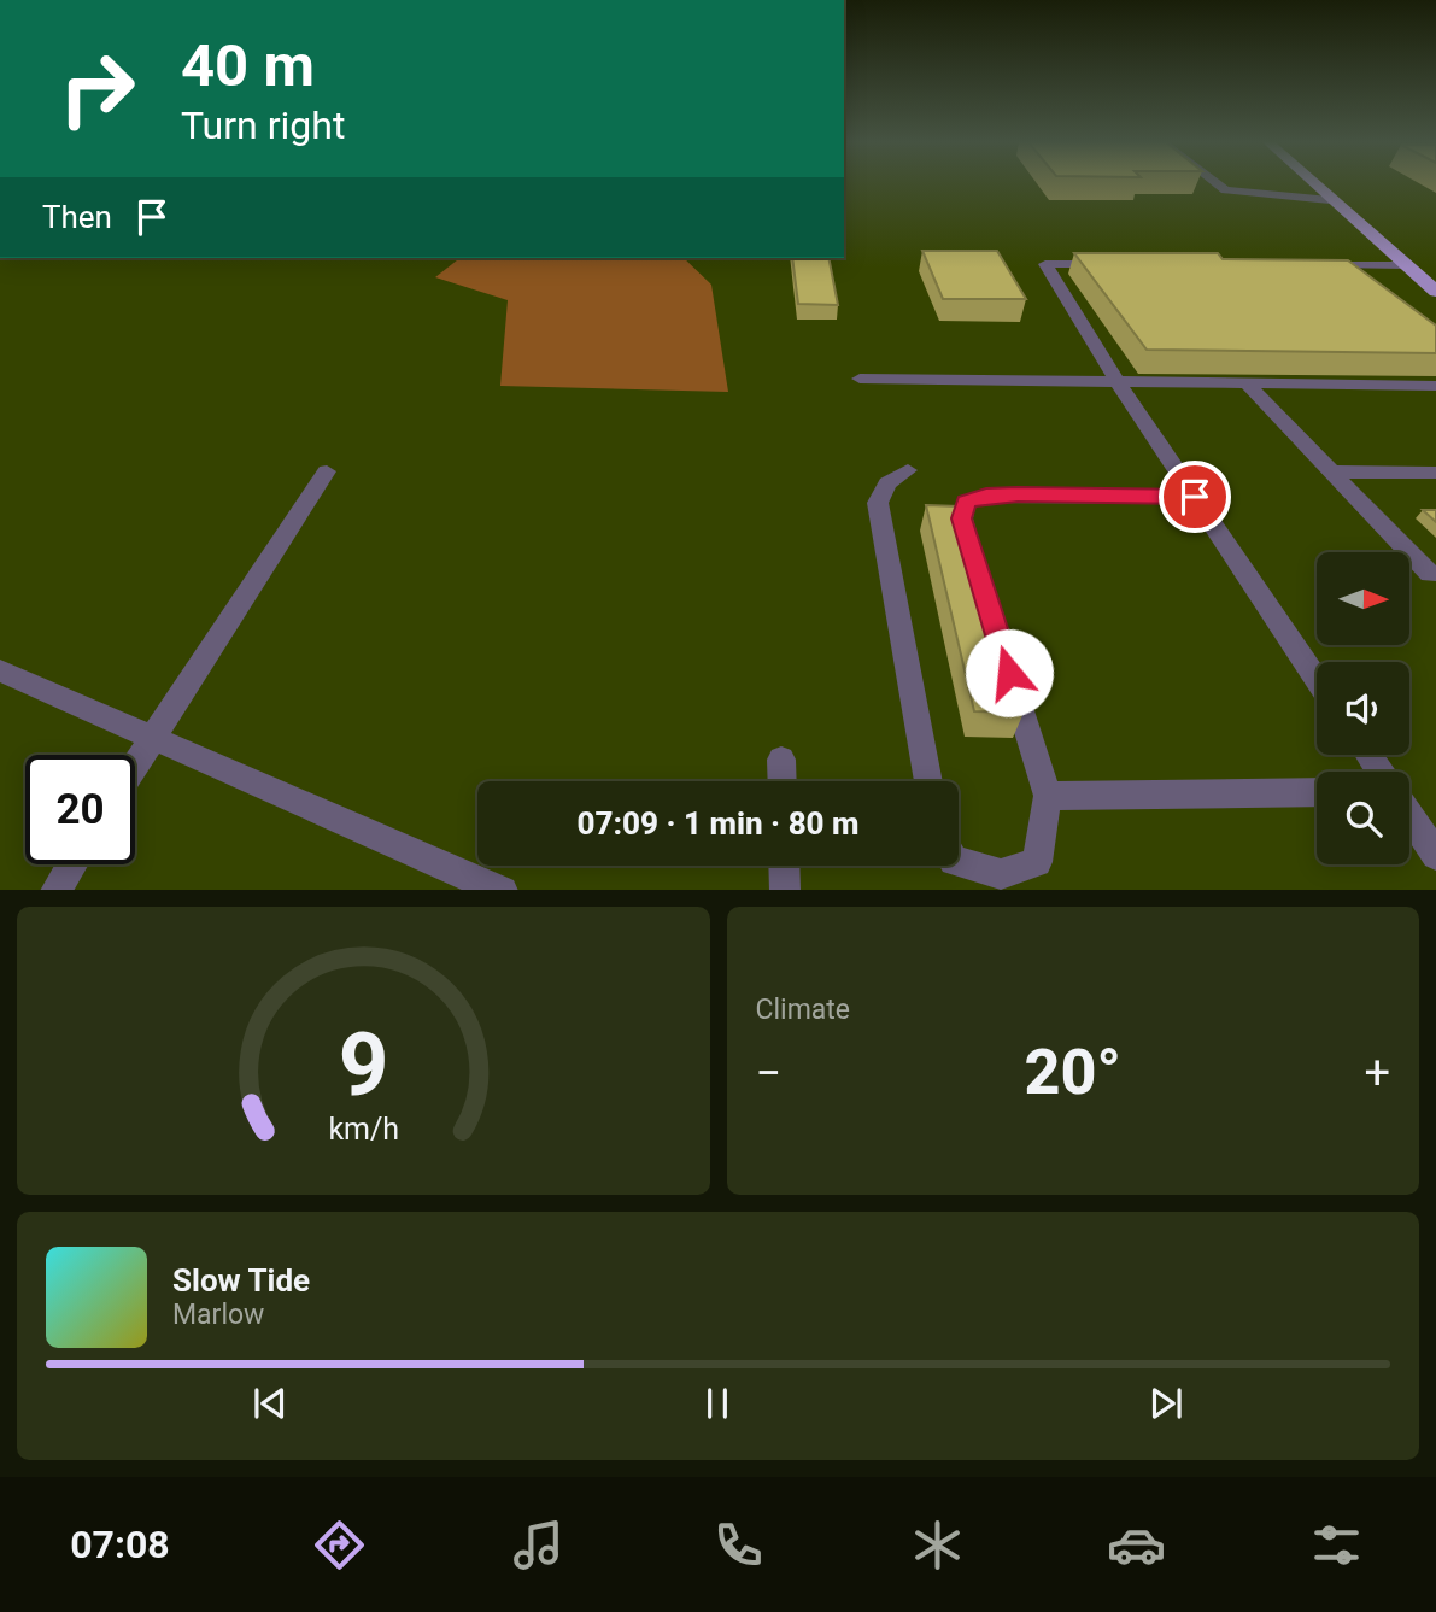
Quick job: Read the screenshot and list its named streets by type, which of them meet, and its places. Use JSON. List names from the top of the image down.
{
  "north": "right",
  "page": {
    "turn": ["40 m", "Turn right"],
    "then": "Then",
    "limit": "20",
    "trip": "07:09 · 1 min · 80 m",
    "tile": "Climate",
    "heat": ["−", "20°", "+"],
    "song": ["Slow Tide", "Marlow"],
    "tabs": "07:08",
    "gauge": ["9", "km/h"]
  }
}
